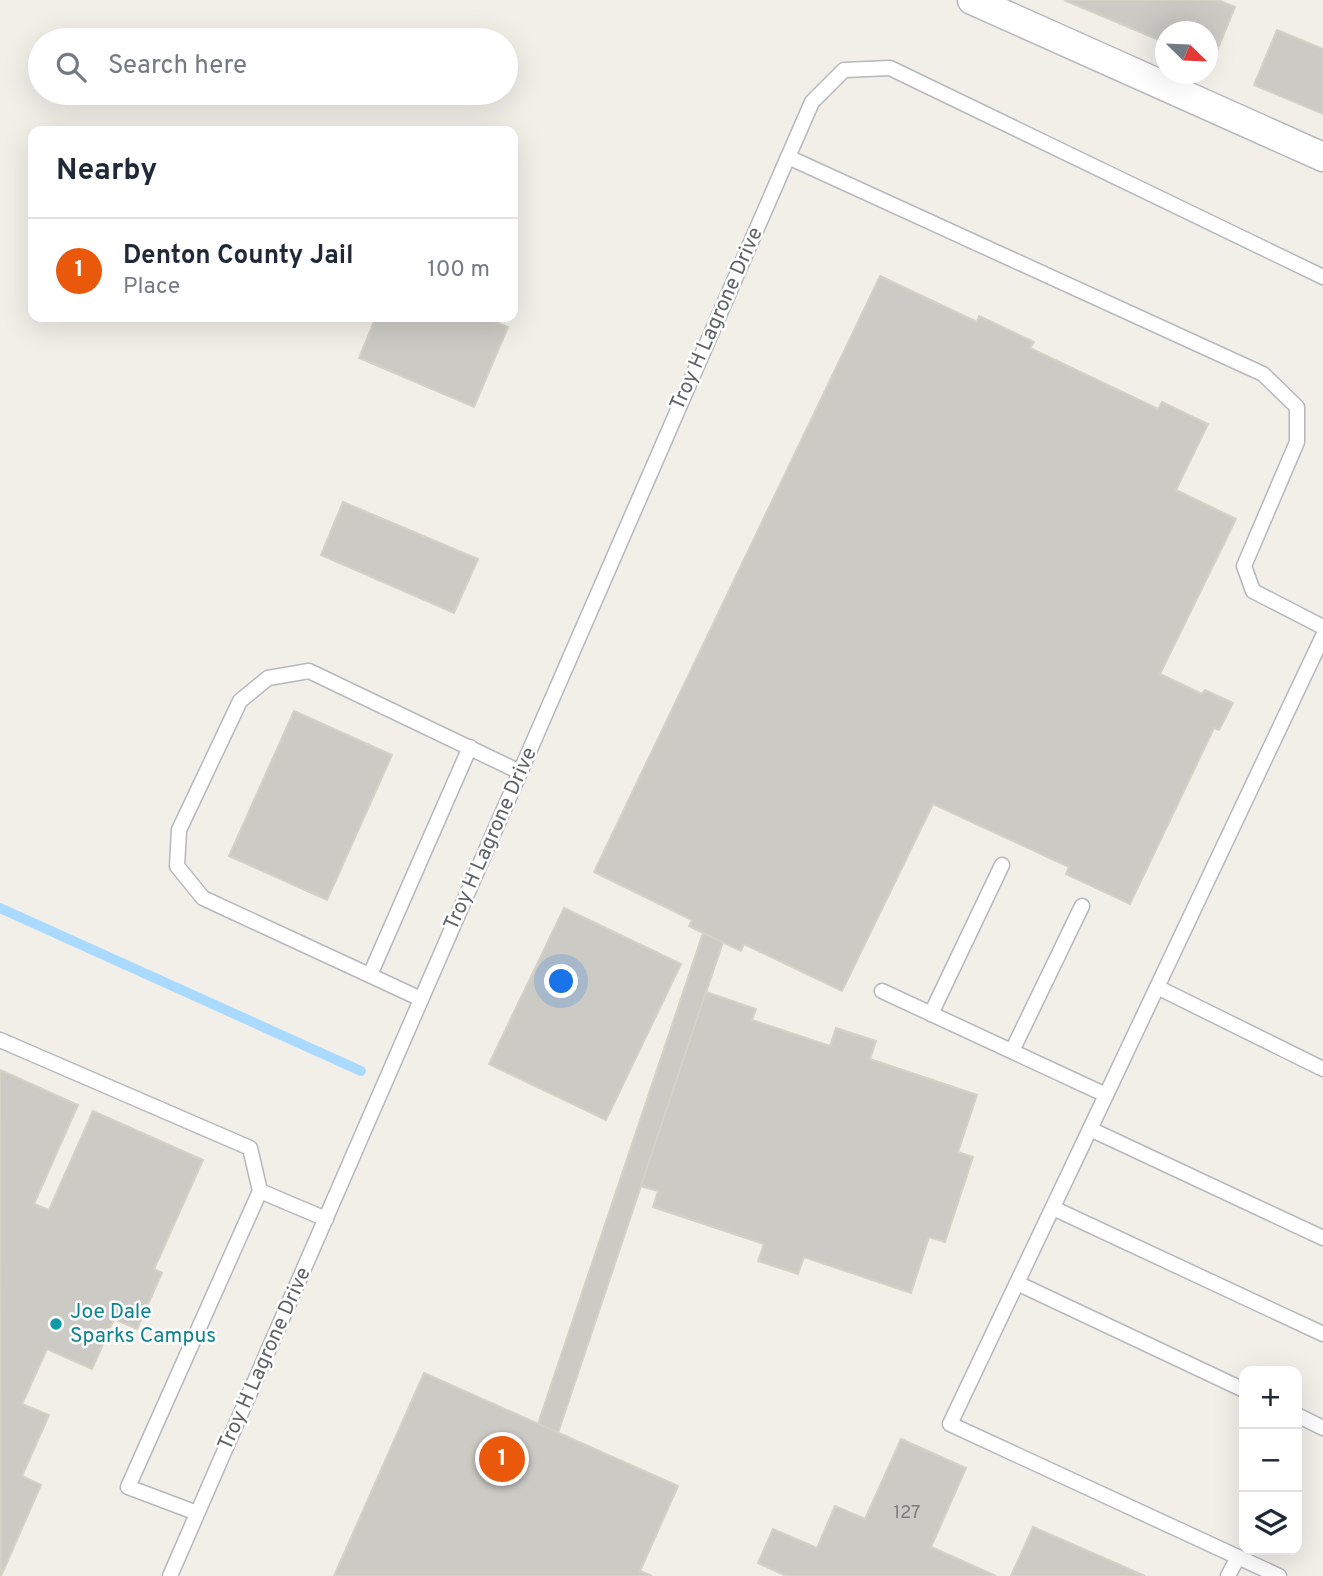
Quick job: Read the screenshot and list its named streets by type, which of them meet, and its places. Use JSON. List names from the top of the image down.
{
  "streets": {
    "lane": ["Troy H Lagrone Drive"]
  },
  "places": ["Joe Dale Sparks Campus"],
  "house_numbers": ["127"],
  "north": "bottom right",
  "page": {
    "search": "Search here",
    "heading": "Nearby",
    "list": [
      {
        "mark": "1",
        "name": "Denton County Jail",
        "note": "Place",
        "value": "100 m"
      }
    ],
    "map_buttons": ["+", "−"],
    "pins": "1"
  }
}
